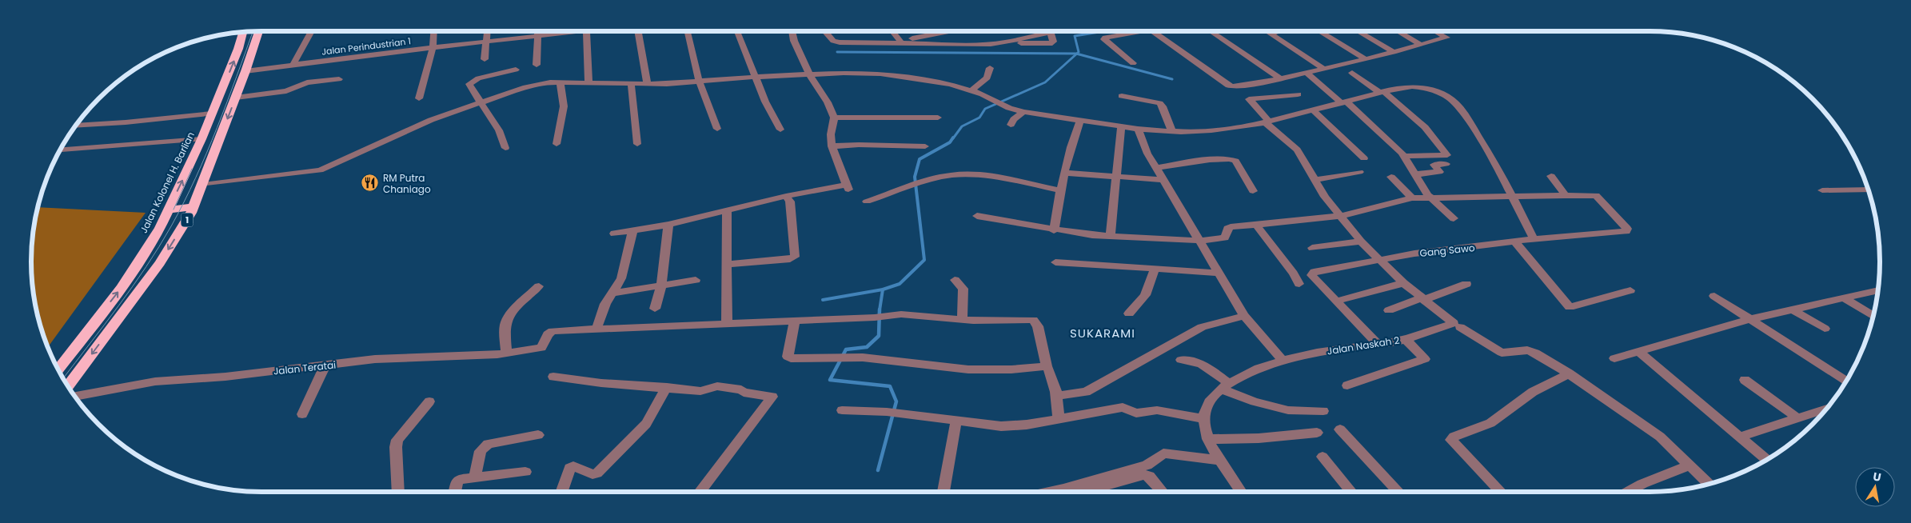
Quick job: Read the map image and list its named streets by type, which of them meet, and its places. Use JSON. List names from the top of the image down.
{
  "streets": {
    "highway": ["Jalan Kolonel H. Barlian", "1"],
    "street": [
      "Jalan Perindustrian 1",
      "Gang Sawo",
      "Jalan Naskah 2",
      "Jalan Teratai"
    ]
  },
  "crossings": [
    ["Jalan Perindustrian 1", "1"],
    ["Gang Sawo", "Jalan Naskah 2"]
  ],
  "districts": ["SUKARAMI"],
  "places": {
    "restaurant": ["RM Putra Chaniago"]
  },
  "north": "top"
}
